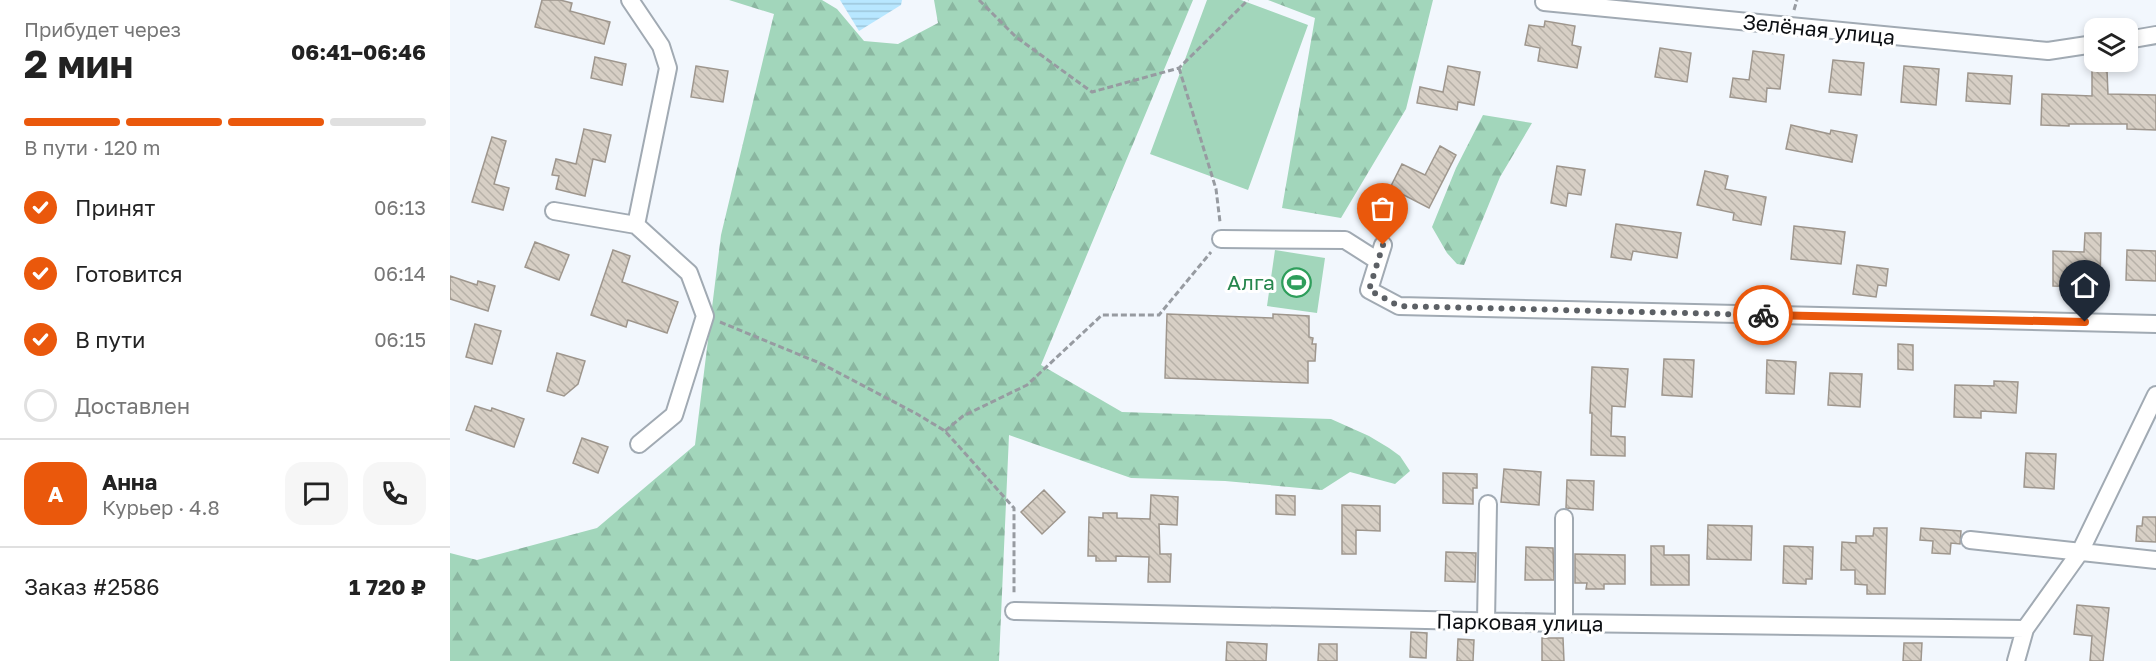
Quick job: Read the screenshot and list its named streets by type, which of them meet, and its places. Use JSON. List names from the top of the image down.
{
  "streets": {
    "street": ["Зелёная улица", "Парковая улица"]
  },
  "places": {
    "sports": ["Алга"]
  },
  "page": {
    "heading": ["2 мин", "Прибудет через", "06:41–06:46"],
    "panel": [
      "Анна",
      "Курьер · 4.8",
      "Заказ #2586",
      "1 720 ₽"
    ],
    "bar": "В пути · 120 m",
    "list": [
      ["Принят", "06:13"],
      ["Готовится", "06:14"],
      ["В пути", "06:15"],
      "Доставлен"
    ],
    "round": "А"
  }
}
